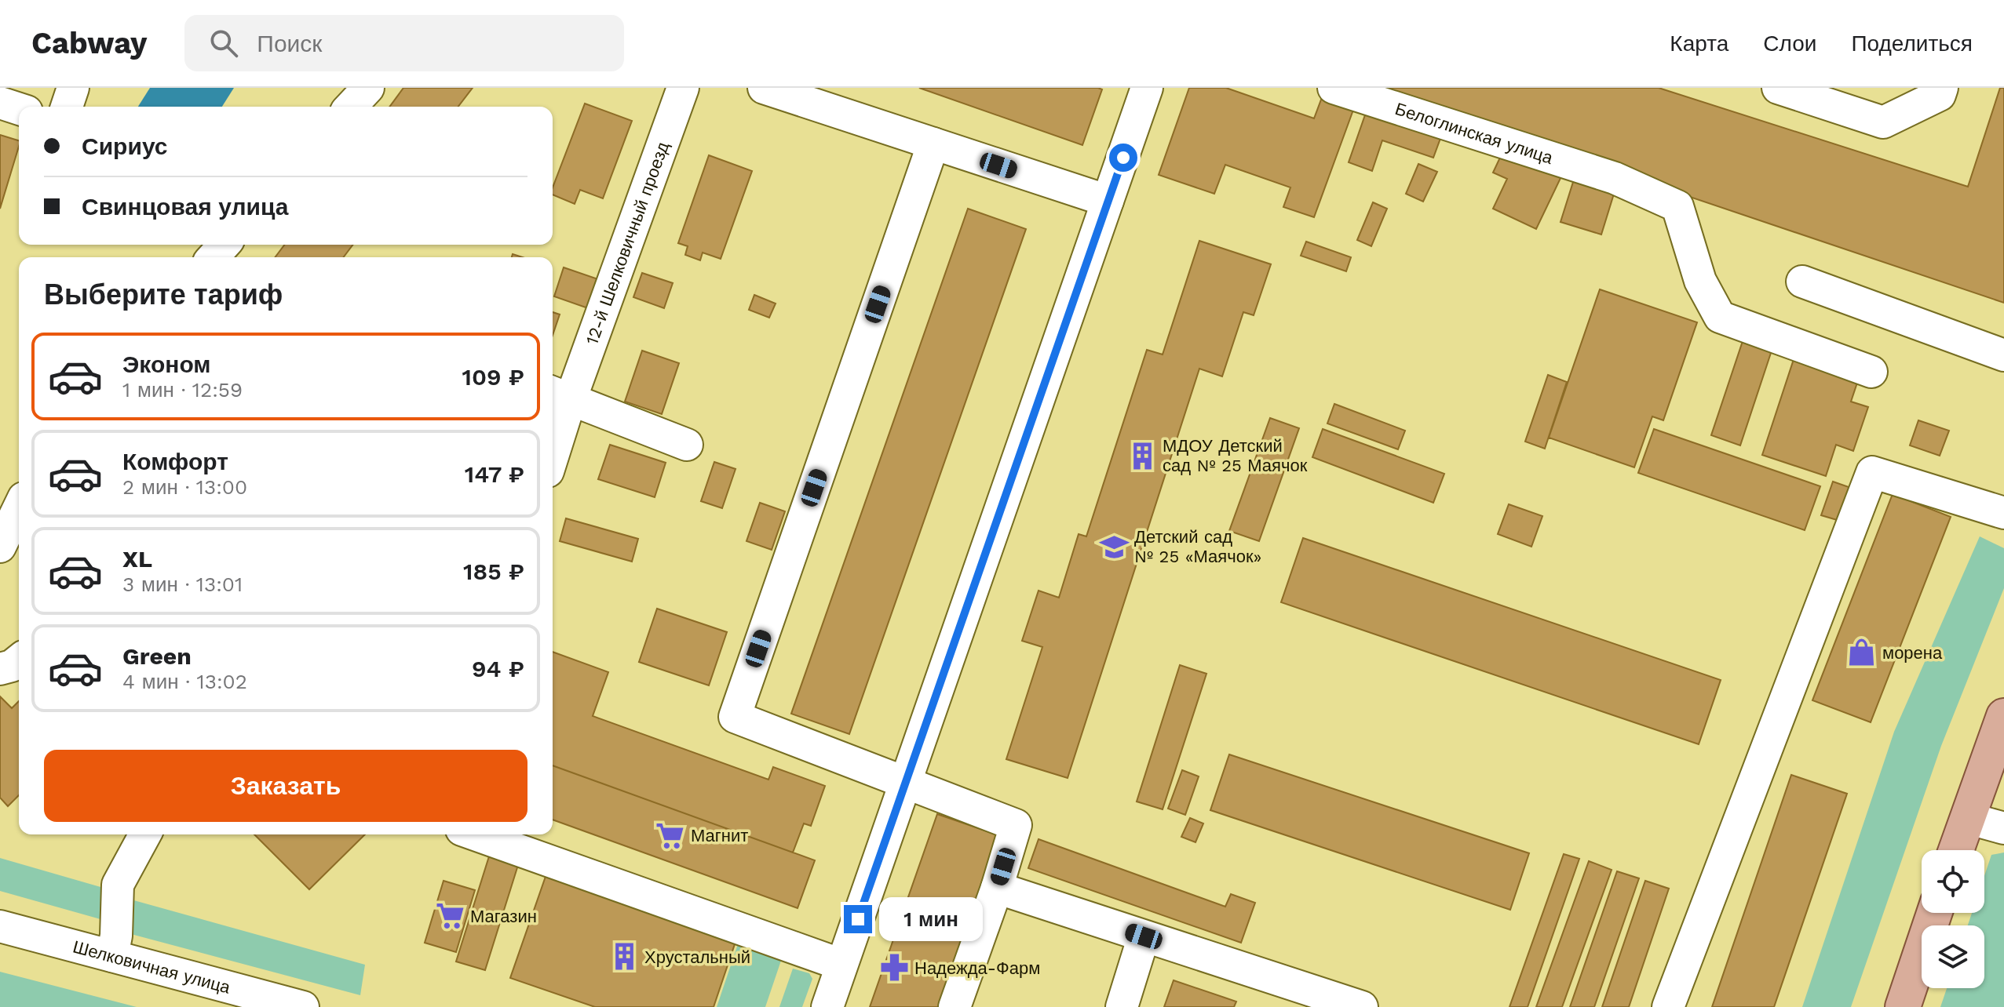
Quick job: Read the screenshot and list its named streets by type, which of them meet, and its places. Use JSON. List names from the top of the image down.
{
  "streets": {
    "street": ["Белоглинская улица", "12-й Шелковичный проезд", "Шелковичная улица"]
  },
  "places": {
    "building": ["МДОУ Детский сад № 25 Маячок", "Хрустальный"],
    "school or university": ["Детский сад № 25 «Маячок»"],
    "shop": ["морена"],
    "supermarket": ["Магнит", "Магазин"],
    "pharmacy": ["Надежда-Фарм"]
  },
  "page": {
    "header": "Cabway",
    "search": "Поиск",
    "nav": ["Карта", "Слои", "Поделиться"],
    "banner": ["Сириус", "Свинцовая улица"],
    "heading": "Выберите тариф",
    "list": [
      {
        "name": "Эконом",
        "note": "1 мин · 12:59",
        "value": "109 ₽"
      },
      {
        "name": "Комфорт",
        "note": "2 мин · 13:00",
        "value": "147 ₽"
      },
      {
        "name": "XL",
        "note": "3 мин · 13:01",
        "value": "185 ₽"
      },
      {
        "name": "Green",
        "note": "4 мин · 13:02",
        "value": "94 ₽"
      }
    ],
    "buttons": "Заказать",
    "bubble": "1 мин"
  }
}
